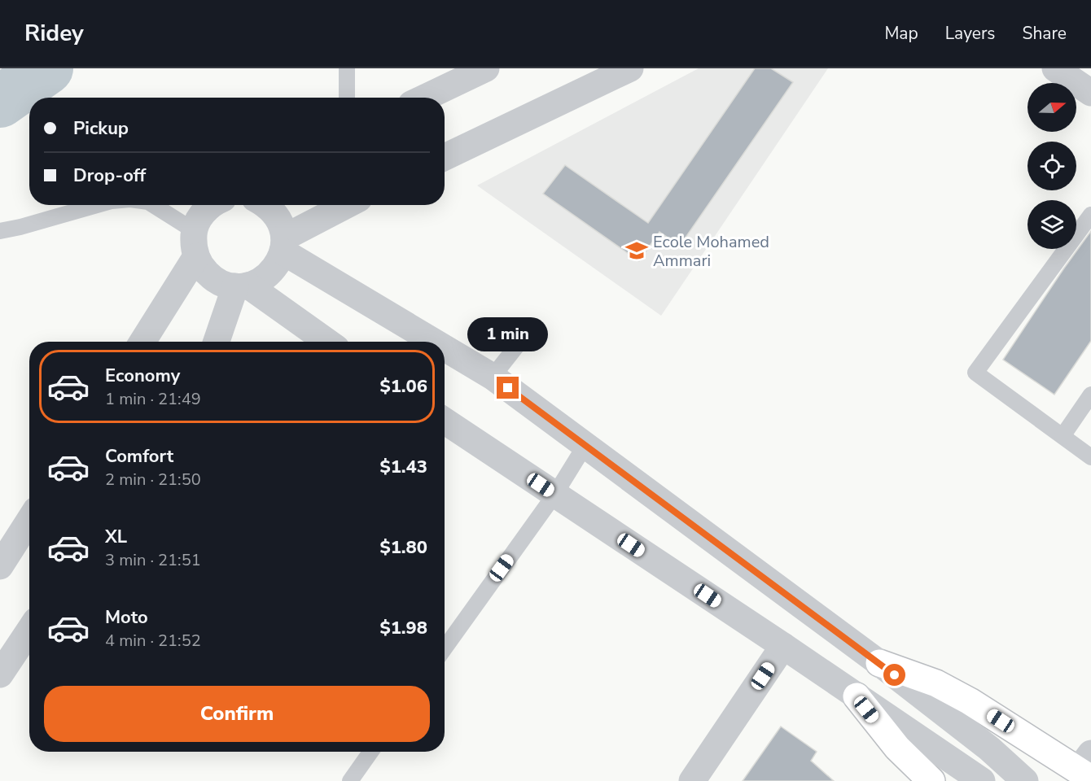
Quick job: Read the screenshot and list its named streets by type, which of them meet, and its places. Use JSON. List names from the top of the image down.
{
  "places": {
    "school or university": ["Ecole Mohamed Ammari"]
  },
  "north": "right",
  "page": {
    "header": "Ridey",
    "nav": ["Map", "Layers", "Share"],
    "banner": ["Pickup", "Drop-off"],
    "bubble": "1 min",
    "list": [
      {
        "name": "Economy",
        "note": "1 min · 21:49",
        "value": "$1.06"
      },
      {
        "name": "Comfort",
        "note": "2 min · 21:50",
        "value": "$1.43"
      },
      {
        "name": "XL",
        "note": "3 min · 21:51",
        "value": "$1.80"
      },
      {
        "name": "Moto",
        "note": "4 min · 21:52",
        "value": "$1.98"
      }
    ],
    "buttons": "Confirm"
  }
}
